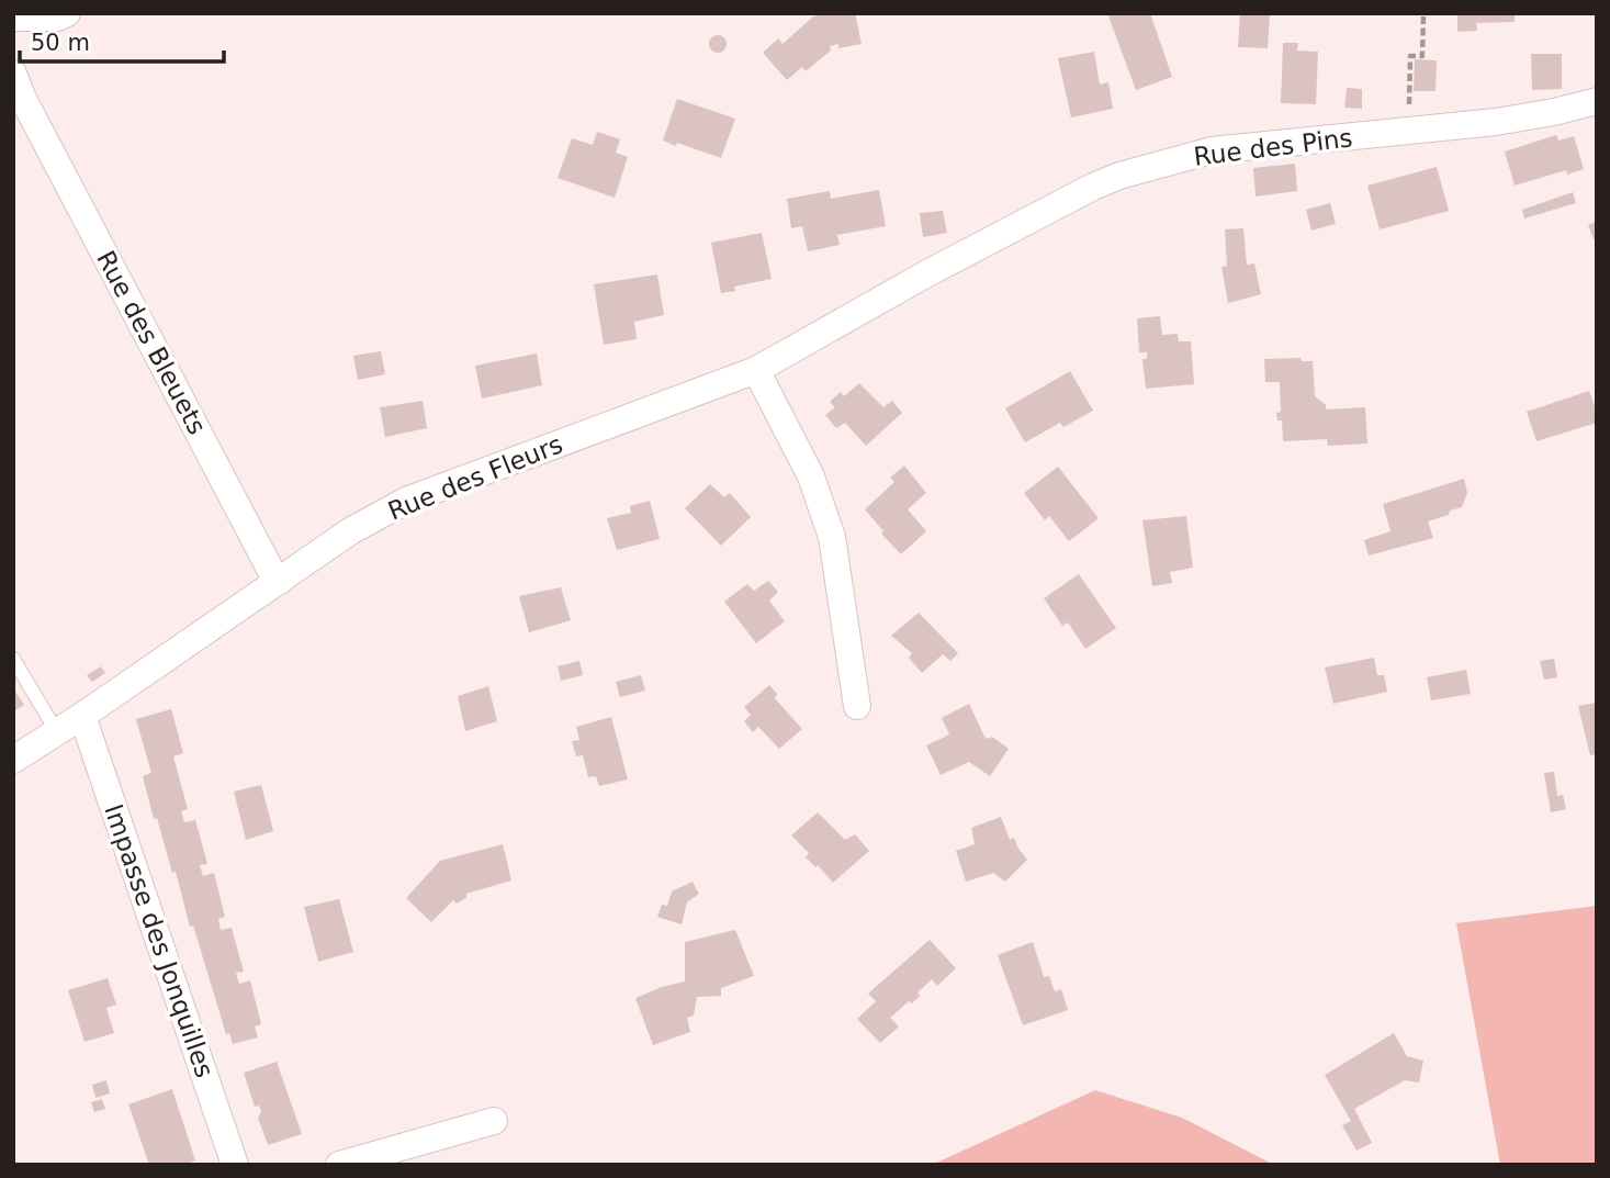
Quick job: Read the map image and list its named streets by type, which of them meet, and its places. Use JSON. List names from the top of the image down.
{
  "streets": {
    "street": [
      "Rue des Pins",
      "Rue des Bleuets",
      "Rue des Fleurs",
      "Impasse des Jonquilles"
    ]
  },
  "crossings": [
    ["Rue des Pins", "Rue des Fleurs"],
    ["Rue des Bleuets", "Rue des Fleurs"],
    ["Rue des Fleurs", "Impasse des Jonquilles"]
  ],
  "scale_bar": "50 m"
}
